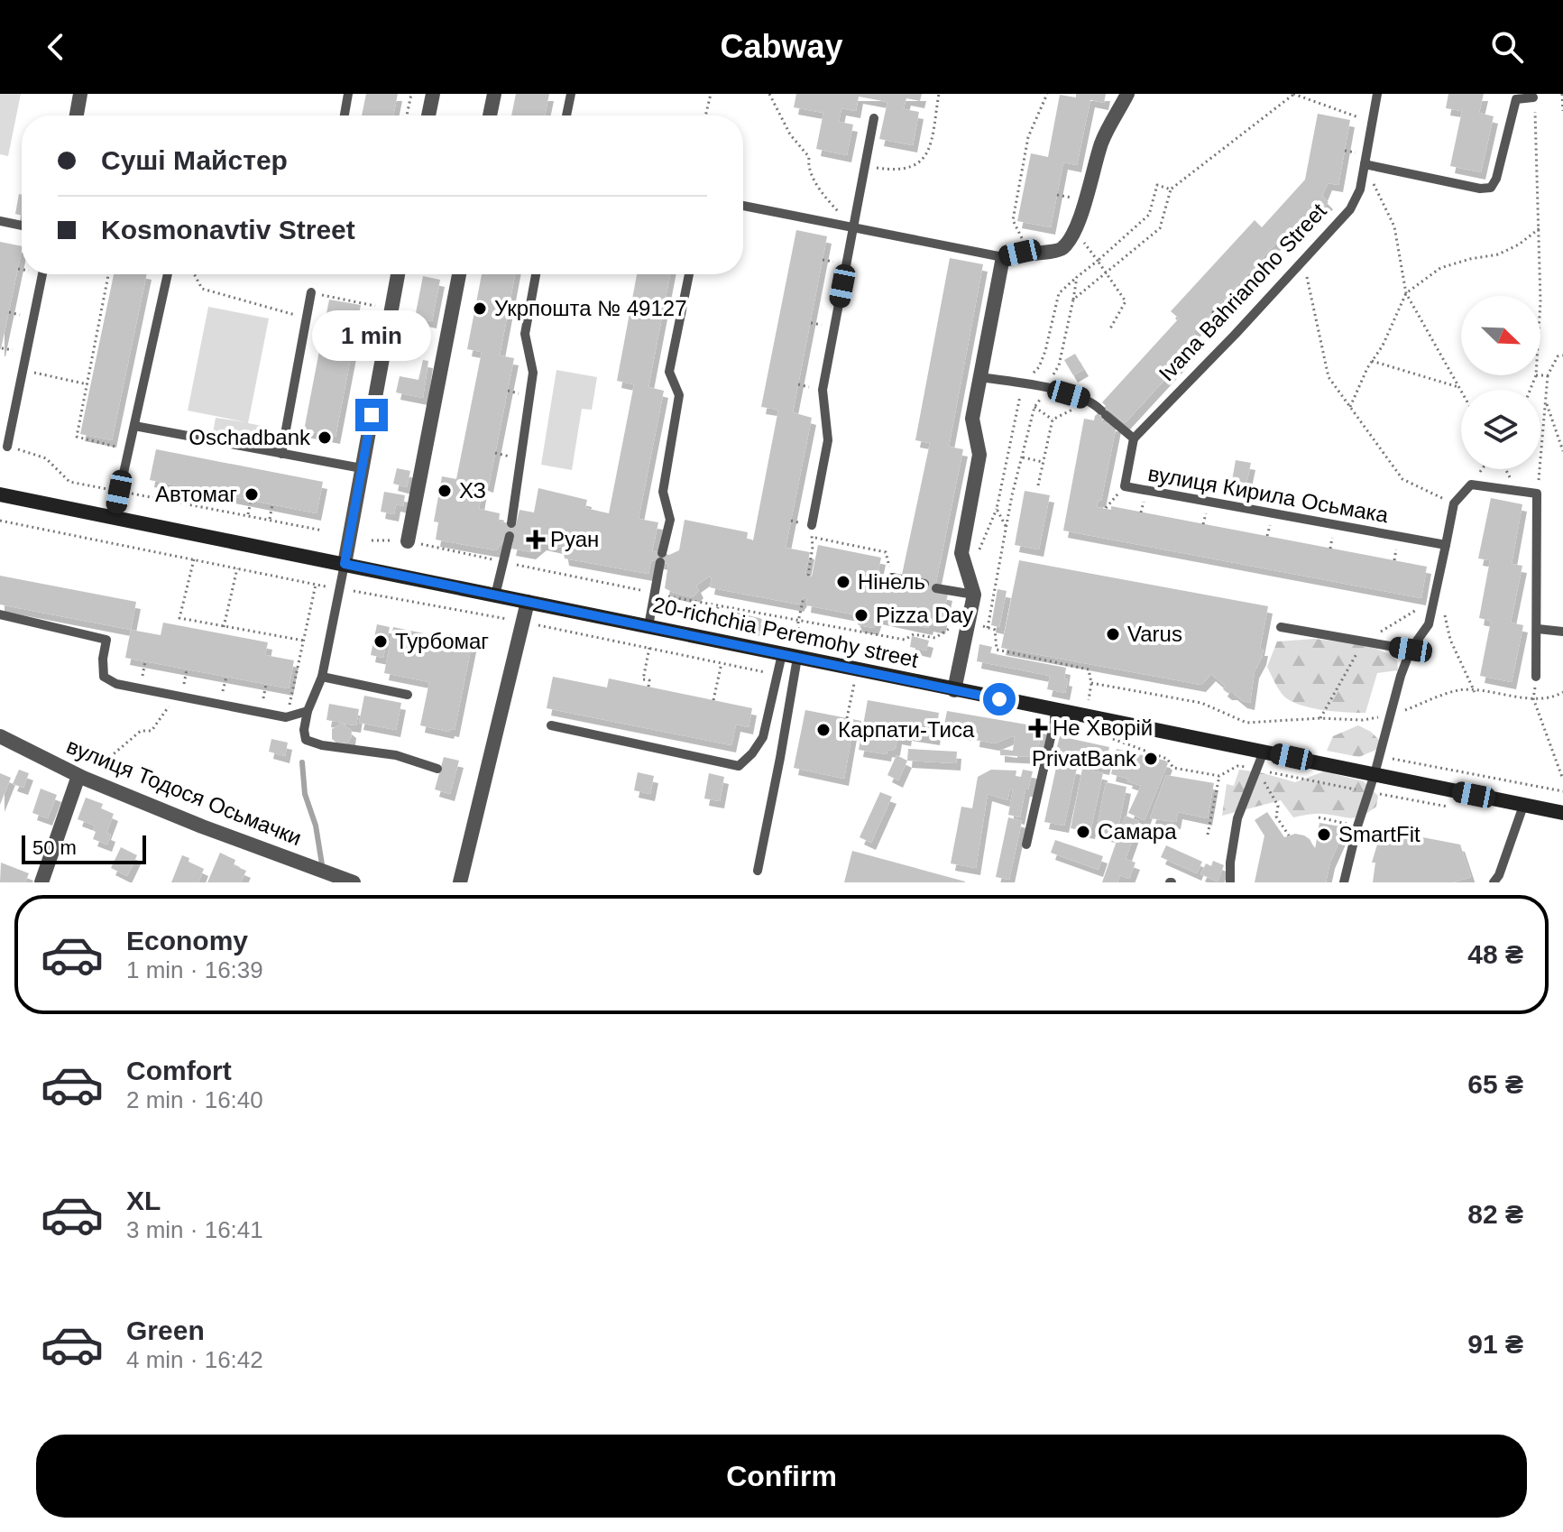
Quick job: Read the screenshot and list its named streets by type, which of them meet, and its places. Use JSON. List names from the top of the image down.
{
  "streets": {
    "street": ["20-richchia Peremohy street", "вулиця Тодося Осьмачки"],
    "lane": ["Ivana Bahrianoho Street", "вулиця Кирила Осьмака"]
  },
  "crossings": [
    ["Ivana Bahrianoho Street", "вулиця Кирила Осьмака"]
  ],
  "places": {
    "other": [
      "Укрпошта № 49127",
      "Oschadbank",
      "ХЗ",
      "Автомаг",
      "Нінель",
      "Pizza Day",
      "Varus",
      "Турбомаг",
      "Карпати-Тиса",
      "PrivatBank",
      "Самара",
      "SmartFit"
    ],
    "health": ["Руан", "Не Хворій"]
  },
  "scale_bar": "50 m",
  "north": "bottom right",
  "page": {
    "header": "Cabway",
    "banner": ["Суші Майстер", "Kosmonavtiv Street"],
    "bubble": "1 min",
    "scale": "50 m",
    "list": [
      {
        "name": "Economy",
        "note": "1 min · 16:39",
        "value": "48 ₴"
      },
      {
        "name": "Comfort",
        "note": "2 min · 16:40",
        "value": "65 ₴"
      },
      {
        "name": "XL",
        "note": "3 min · 16:41",
        "value": "82 ₴"
      },
      {
        "name": "Green",
        "note": "4 min · 16:42",
        "value": "91 ₴"
      }
    ],
    "buttons": "Confirm"
  }
}
